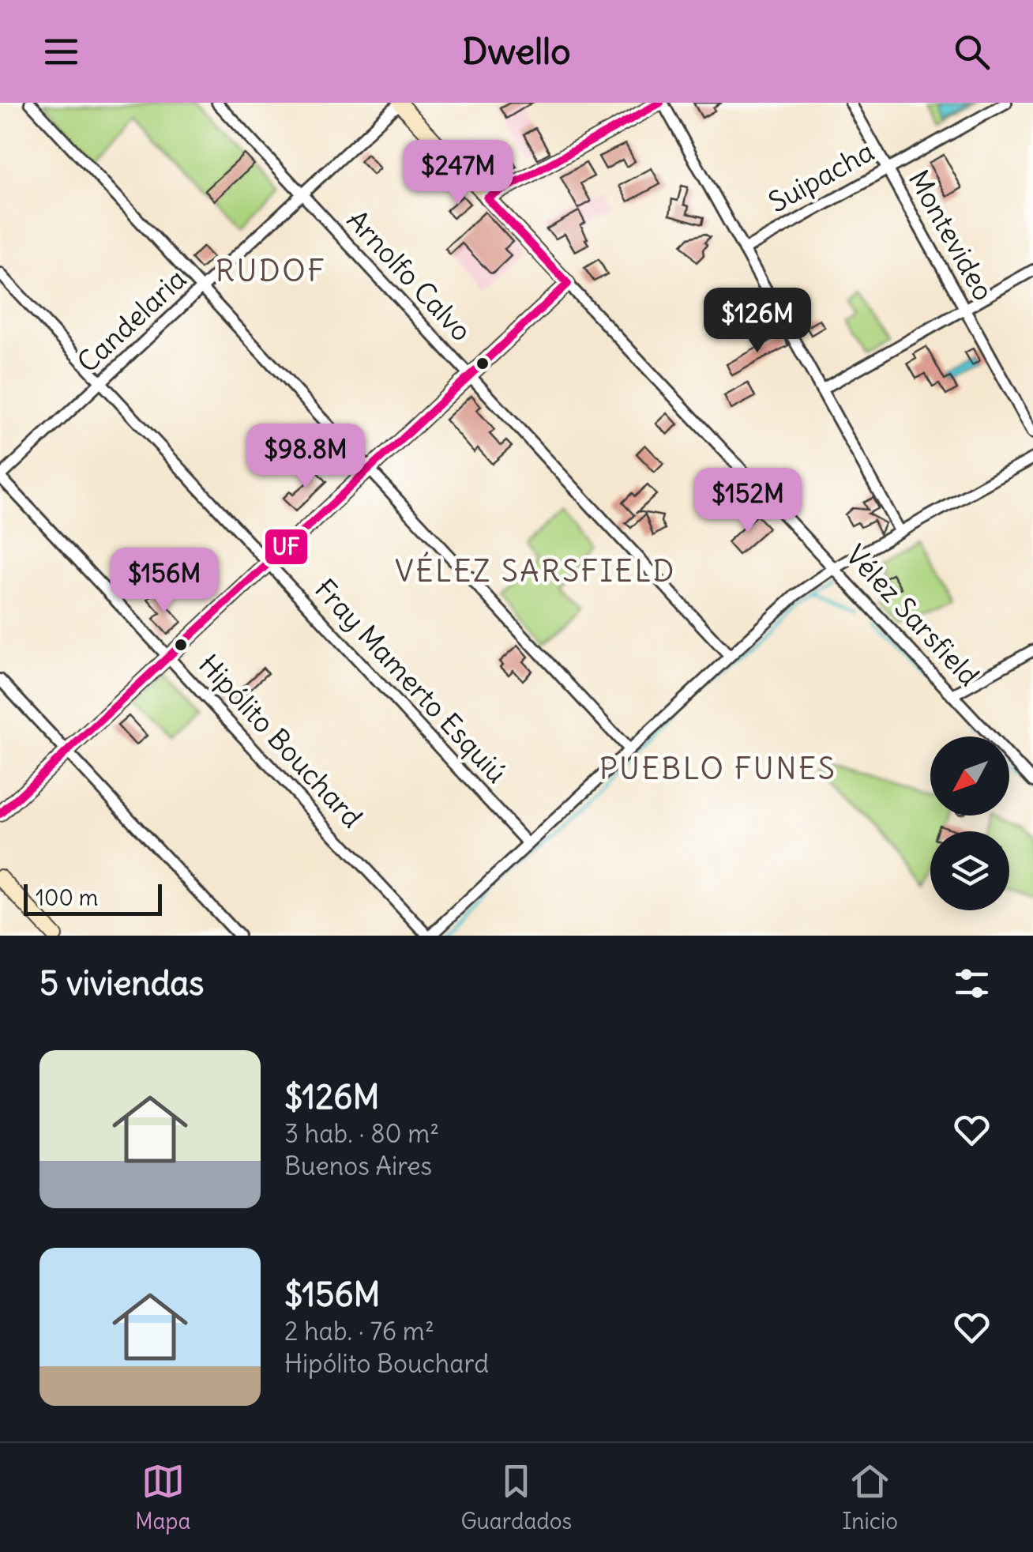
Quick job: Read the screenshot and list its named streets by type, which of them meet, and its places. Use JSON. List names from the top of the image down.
{
  "streets": {
    "main road": ["Vélez Sarsfield"],
    "street": [
      "Suipacha",
      "Montevideo",
      "Arnolfo Calvo",
      "Candelaria",
      "Fray Mamerto Esquiú",
      "Hipólito Bouchard"
    ]
  },
  "crossings": [
    ["Suipacha", "Montevideo"],
    ["Arnolfo Calvo", "Candelaria"],
    ["Candelaria", "Vélez Sarsfield"],
    ["Candelaria", "Fray Mamerto Esquiú"],
    ["Candelaria", "Hipólito Bouchard"]
  ],
  "districts": ["RUDOF", "VÉLEZ SARSFIELD", "PUEBLO FUNES"],
  "lines": ["transit line UF"],
  "scale_bar": "100 m",
  "north": "bottom left",
  "page": {
    "header": "Dwello",
    "price": [
      "$247M",
      "$126M",
      "$98.8M",
      "$152M",
      "$156M"
    ],
    "scale": "100 m",
    "heading": "5 viviendas",
    "list": [
      {
        "name": "$126M",
        "note": "3 hab. · 80 m² · Buenos Aires"
      },
      {
        "name": "$156M",
        "note": "2 hab. · 76 m² · Hipólito Bouchard"
      }
    ],
    "tabs": ["Mapa", "Guardados", "Inicio"]
  }
}
